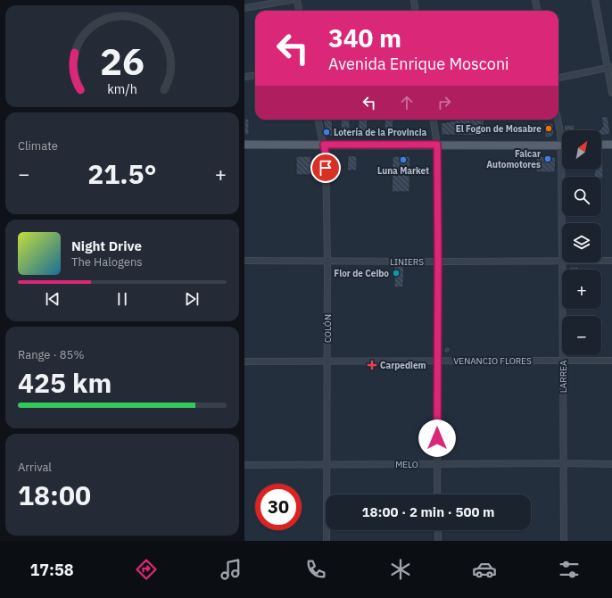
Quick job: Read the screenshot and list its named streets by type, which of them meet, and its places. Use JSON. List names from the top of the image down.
{
  "streets": {
    "street": [
      "LINIERS",
      "COLÓN",
      "VENANCIO FLORES",
      "LARREA",
      "MELO"
    ]
  },
  "crossings": [
    ["LINIERS", "COLÓN"],
    ["COLÓN", "VENANCIO FLORES"],
    ["COLÓN", "MELO"],
    ["VENANCIO FLORES", "LARREA"],
    ["LARREA", "MELO"]
  ],
  "places": {
    "other": [
      "El Fogon de Mosabre",
      "Lotería de la Provincia",
      "Falcar Automotores",
      "Luna Market",
      "Flor de Ceibo"
    ],
    "health": ["Carpediem"]
  },
  "north": "top right",
  "page": {
    "turn": ["340 m", "Avenida Enrique Mosconi"],
    "tile": [
      "Climate",
      ["Range · 85%", "425 km"],
      ["Arrival", "18:00"]
    ],
    "map_buttons": ["+", "−"],
    "heat": ["−", "21.5°", "+"],
    "song": ["Night Drive", "The Halogens"],
    "limit": "30",
    "trip": "18:00 · 2 min · 500 m",
    "tabs": "17:58",
    "gauge": ["26", "km/h"]
  }
}
